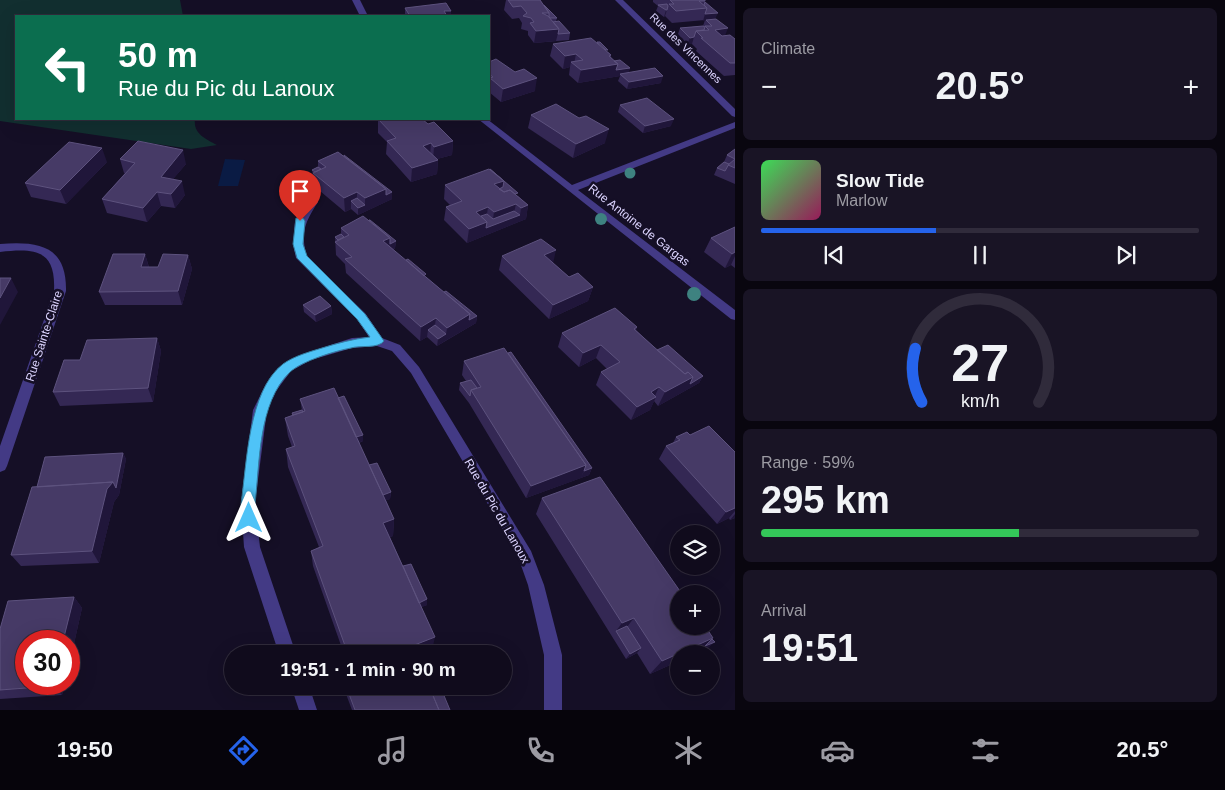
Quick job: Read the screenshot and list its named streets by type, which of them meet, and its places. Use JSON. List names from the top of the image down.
{
  "streets": {
    "street": [
      "Rue des Vincennes",
      "Rue Antoine de Gargas",
      "Rue Sainte-Claire",
      "Rue du Pic du Lanoux"
    ]
  },
  "page": {
    "tile": [
      "Climate",
      ["Range · 59%", "295 km"],
      ["Arrival", "19:51"]
    ],
    "turn": ["50 m", "Rue du Pic du Lanoux"],
    "heat": ["−", "20.5°", "+"],
    "song": ["Slow Tide", "Marlow"],
    "map_buttons": ["+", "−"],
    "limit": "30",
    "trip": "19:51 · 1 min · 90 m",
    "tabs": ["19:50", "20.5°"],
    "gauge": ["27", "km/h"]
  }
}
